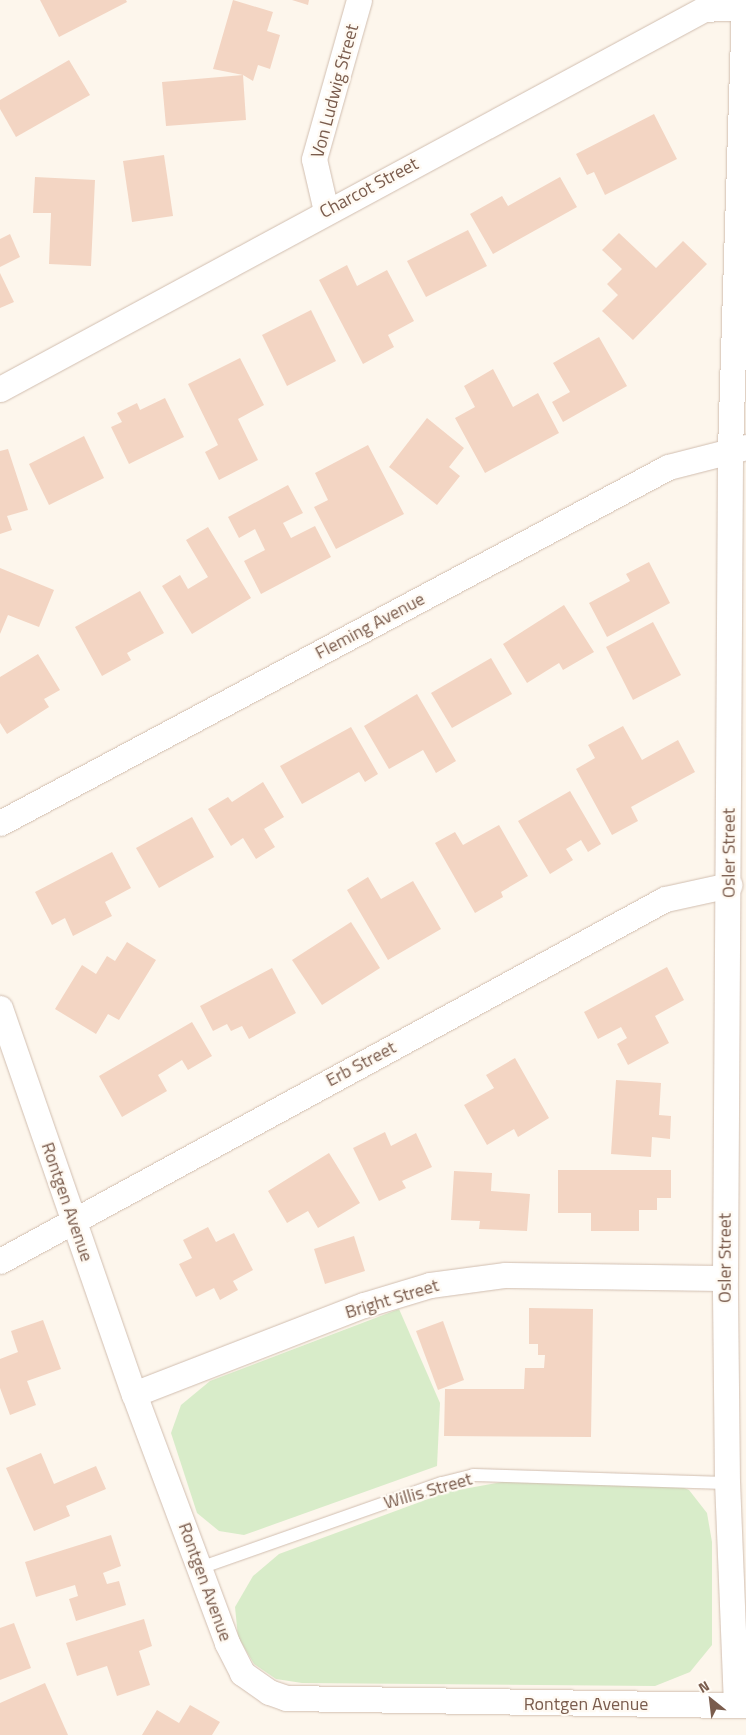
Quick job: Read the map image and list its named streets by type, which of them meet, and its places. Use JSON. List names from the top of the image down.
{
  "streets": {
    "street": [
      "Von Ludwig Street",
      "Charcot Street",
      "Fleming Avenue",
      "Osler Street",
      "Erb Street",
      "Rontgen Avenue",
      "Bright Street"
    ],
    "lane": ["Willis Street"]
  },
  "crossings": [
    ["Von Ludwig Street", "Charcot Street"],
    ["Charcot Street", "Osler Street"],
    ["Fleming Avenue", "Osler Street"],
    ["Osler Street", "Erb Street"],
    ["Osler Street", "Rontgen Avenue"],
    ["Osler Street", "Bright Street"],
    ["Osler Street", "Willis Street"],
    ["Erb Street", "Rontgen Avenue"],
    ["Rontgen Avenue", "Bright Street"],
    ["Rontgen Avenue", "Willis Street"]
  ],
  "north": "top left"
}
